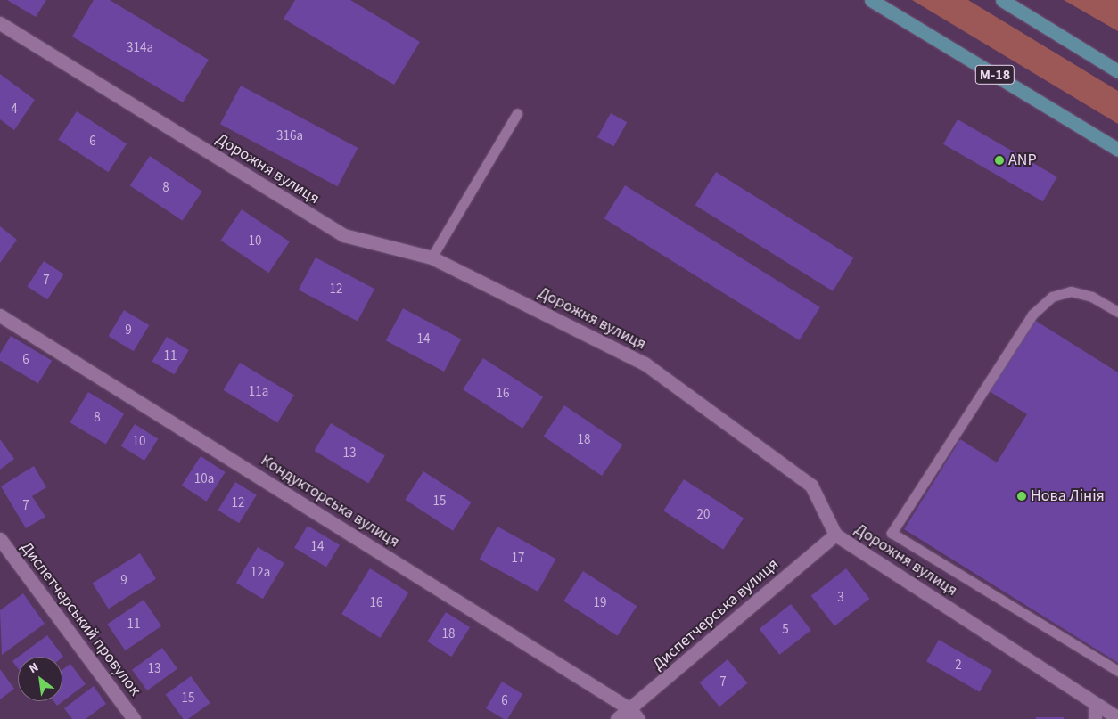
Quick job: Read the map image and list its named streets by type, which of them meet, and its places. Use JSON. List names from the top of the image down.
{
  "streets": {
    "main road": ["М-18"],
    "street": [
      "Дорожня вулиця",
      "Кондукторська вулиця",
      "Диспетчерська вулиця",
      "Диспетчерський провулок"
    ]
  },
  "crossings": [
    ["Дорожня вулиця", "Диспетчерська вулиця"],
    ["Кондукторська вулиця", "Диспетчерська вулиця"]
  ],
  "places": ["ANP", "Нова Лінія"],
  "house_numbers": [
    "314а",
    "4",
    "316а",
    "6",
    "8",
    "10",
    "7",
    "12",
    "9",
    "14",
    "11",
    "6",
    "11а",
    "16",
    "8",
    "18",
    "10",
    "13",
    "10а",
    "15",
    "12",
    "7",
    "20",
    "14",
    "17",
    "12а",
    "9",
    "3",
    "16",
    "19",
    "11",
    "5",
    "18",
    "2",
    "13",
    "7",
    "15",
    "6"
  ],
  "north": "top left"
}
